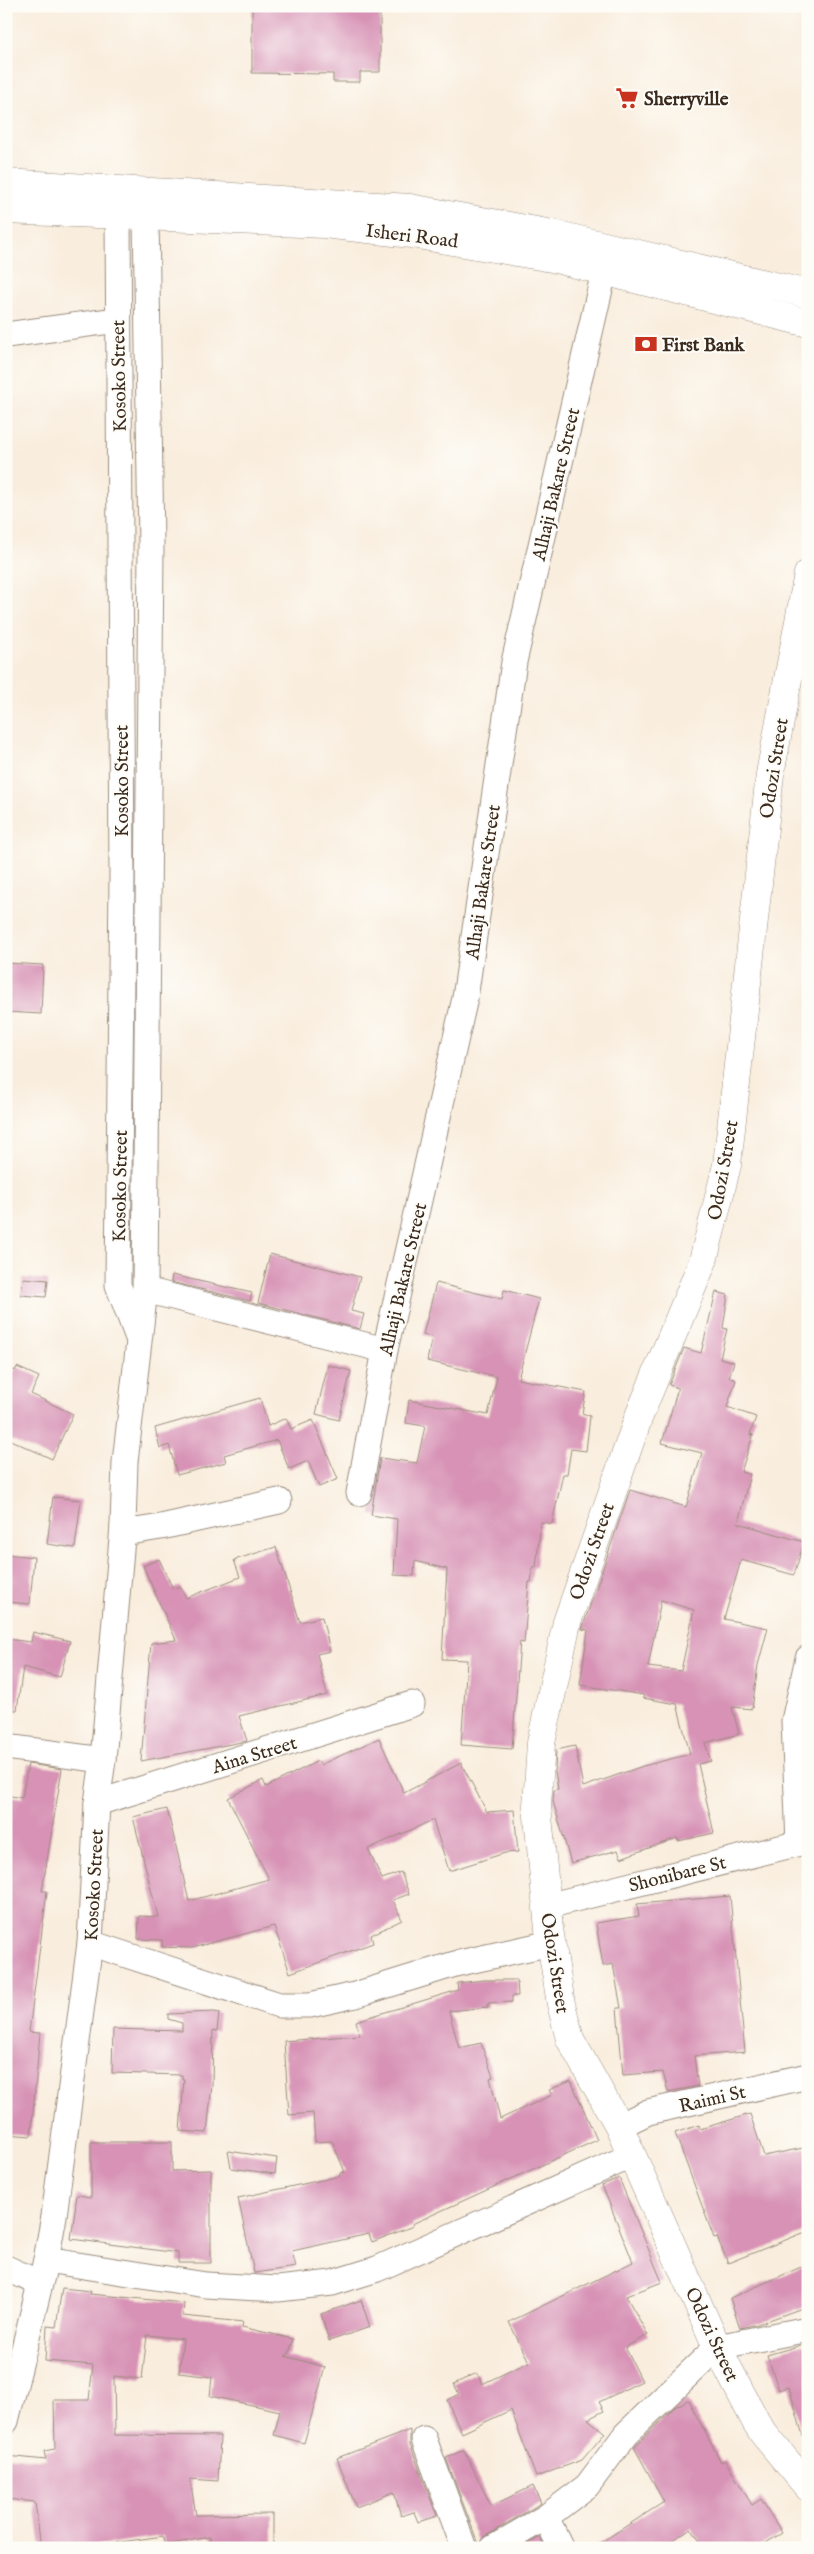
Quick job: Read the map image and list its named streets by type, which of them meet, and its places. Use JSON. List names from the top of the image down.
{
  "streets": {
    "main road": ["Isheri Road", "Odozi Street"],
    "street": [
      "Kosoko Street",
      "Alhaji Bakare Street",
      "Aina Street",
      "Shonibare St",
      "Raimi St"
    ]
  },
  "crossings": [
    ["Isheri Road", "Kosoko Street"],
    ["Isheri Road", "Alhaji Bakare Street"],
    ["Kosoko Street", "Aina Street"],
    ["Odozi Street", "Shonibare St"],
    ["Odozi Street", "Raimi St"]
  ],
  "places": {
    "supermarket": ["Sherryville"],
    "bank": ["First Bank"]
  }
}
